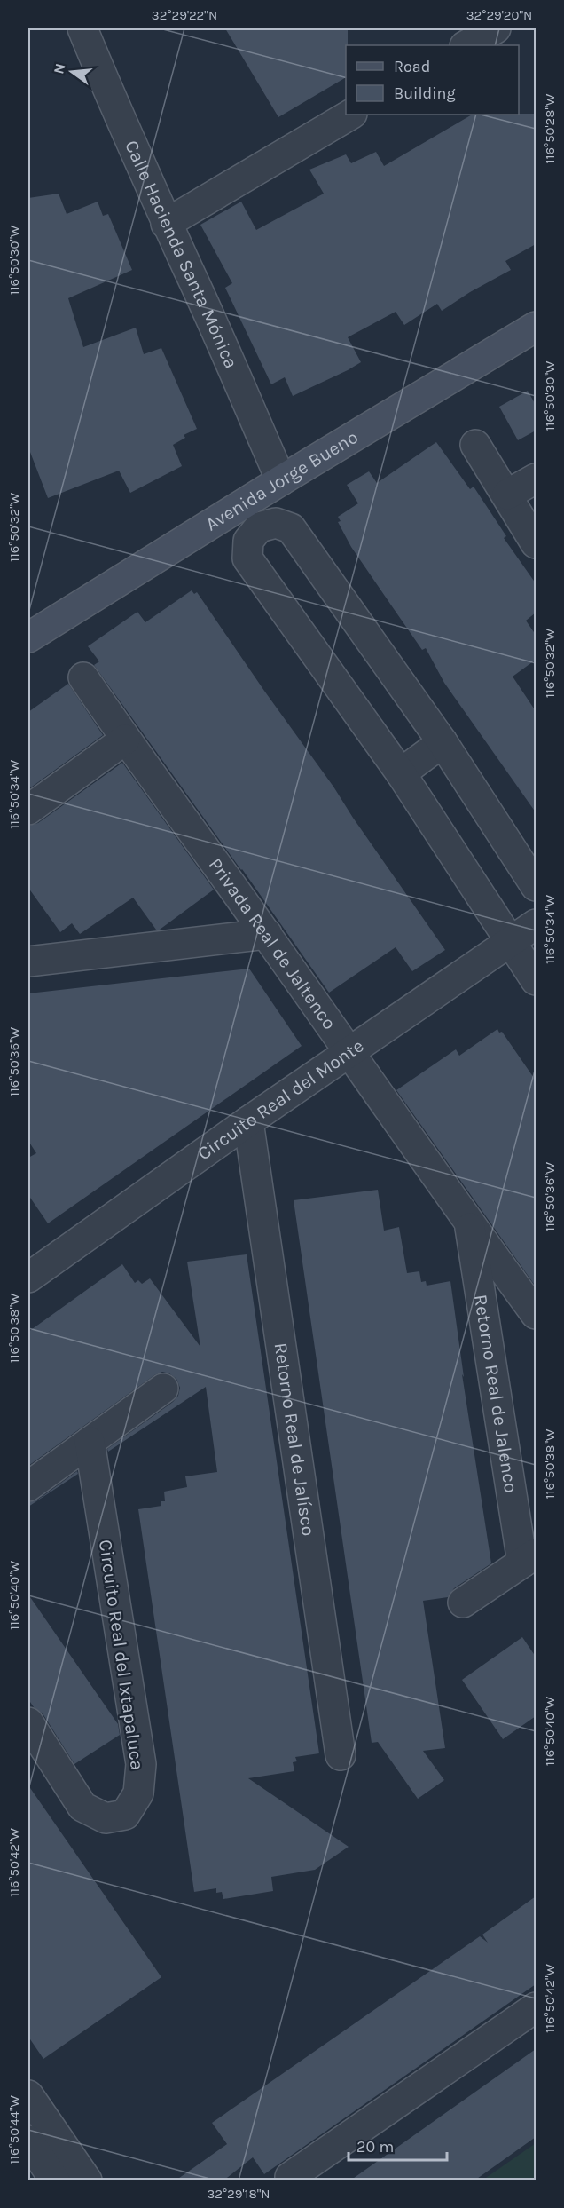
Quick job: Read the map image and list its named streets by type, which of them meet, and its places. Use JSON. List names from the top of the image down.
{
  "streets": {
    "main road": ["Avenida Jorge Bueno"],
    "street": [
      "Calle Hacienda Santa Mónica",
      "Privada Real de Jaltenco",
      "Circuito Real del Monte",
      "Retorno Real de Jalenco",
      "Retorno Real de Jalísco",
      "Circuito Real del Ixtapaluca"
    ]
  },
  "crossings": [
    ["Calle Hacienda Santa Mónica", "Avenida Jorge Bueno"],
    ["Privada Real de Jaltenco", "Circuito Real del Monte"],
    ["Privada Real de Jaltenco", "Retorno Real de Jalenco"],
    ["Circuito Real del Monte", "Retorno Real de Jalísco"]
  ],
  "legend": ["Road", "Building"],
  "scale_bar": "20 m",
  "north": "left",
  "coordinates": [
    "32°29'22\"N",
    "32°29'20\"N",
    "116°50'28\"W",
    "116°50'30\"W",
    "116°50'32\"W",
    "116°50'34\"W",
    "116°50'36\"W",
    "116°50'38\"W",
    "116°50'40\"W",
    "116°50'42\"W",
    "116°50'44\"W",
    "32°29'18\"N"
  ]
}
